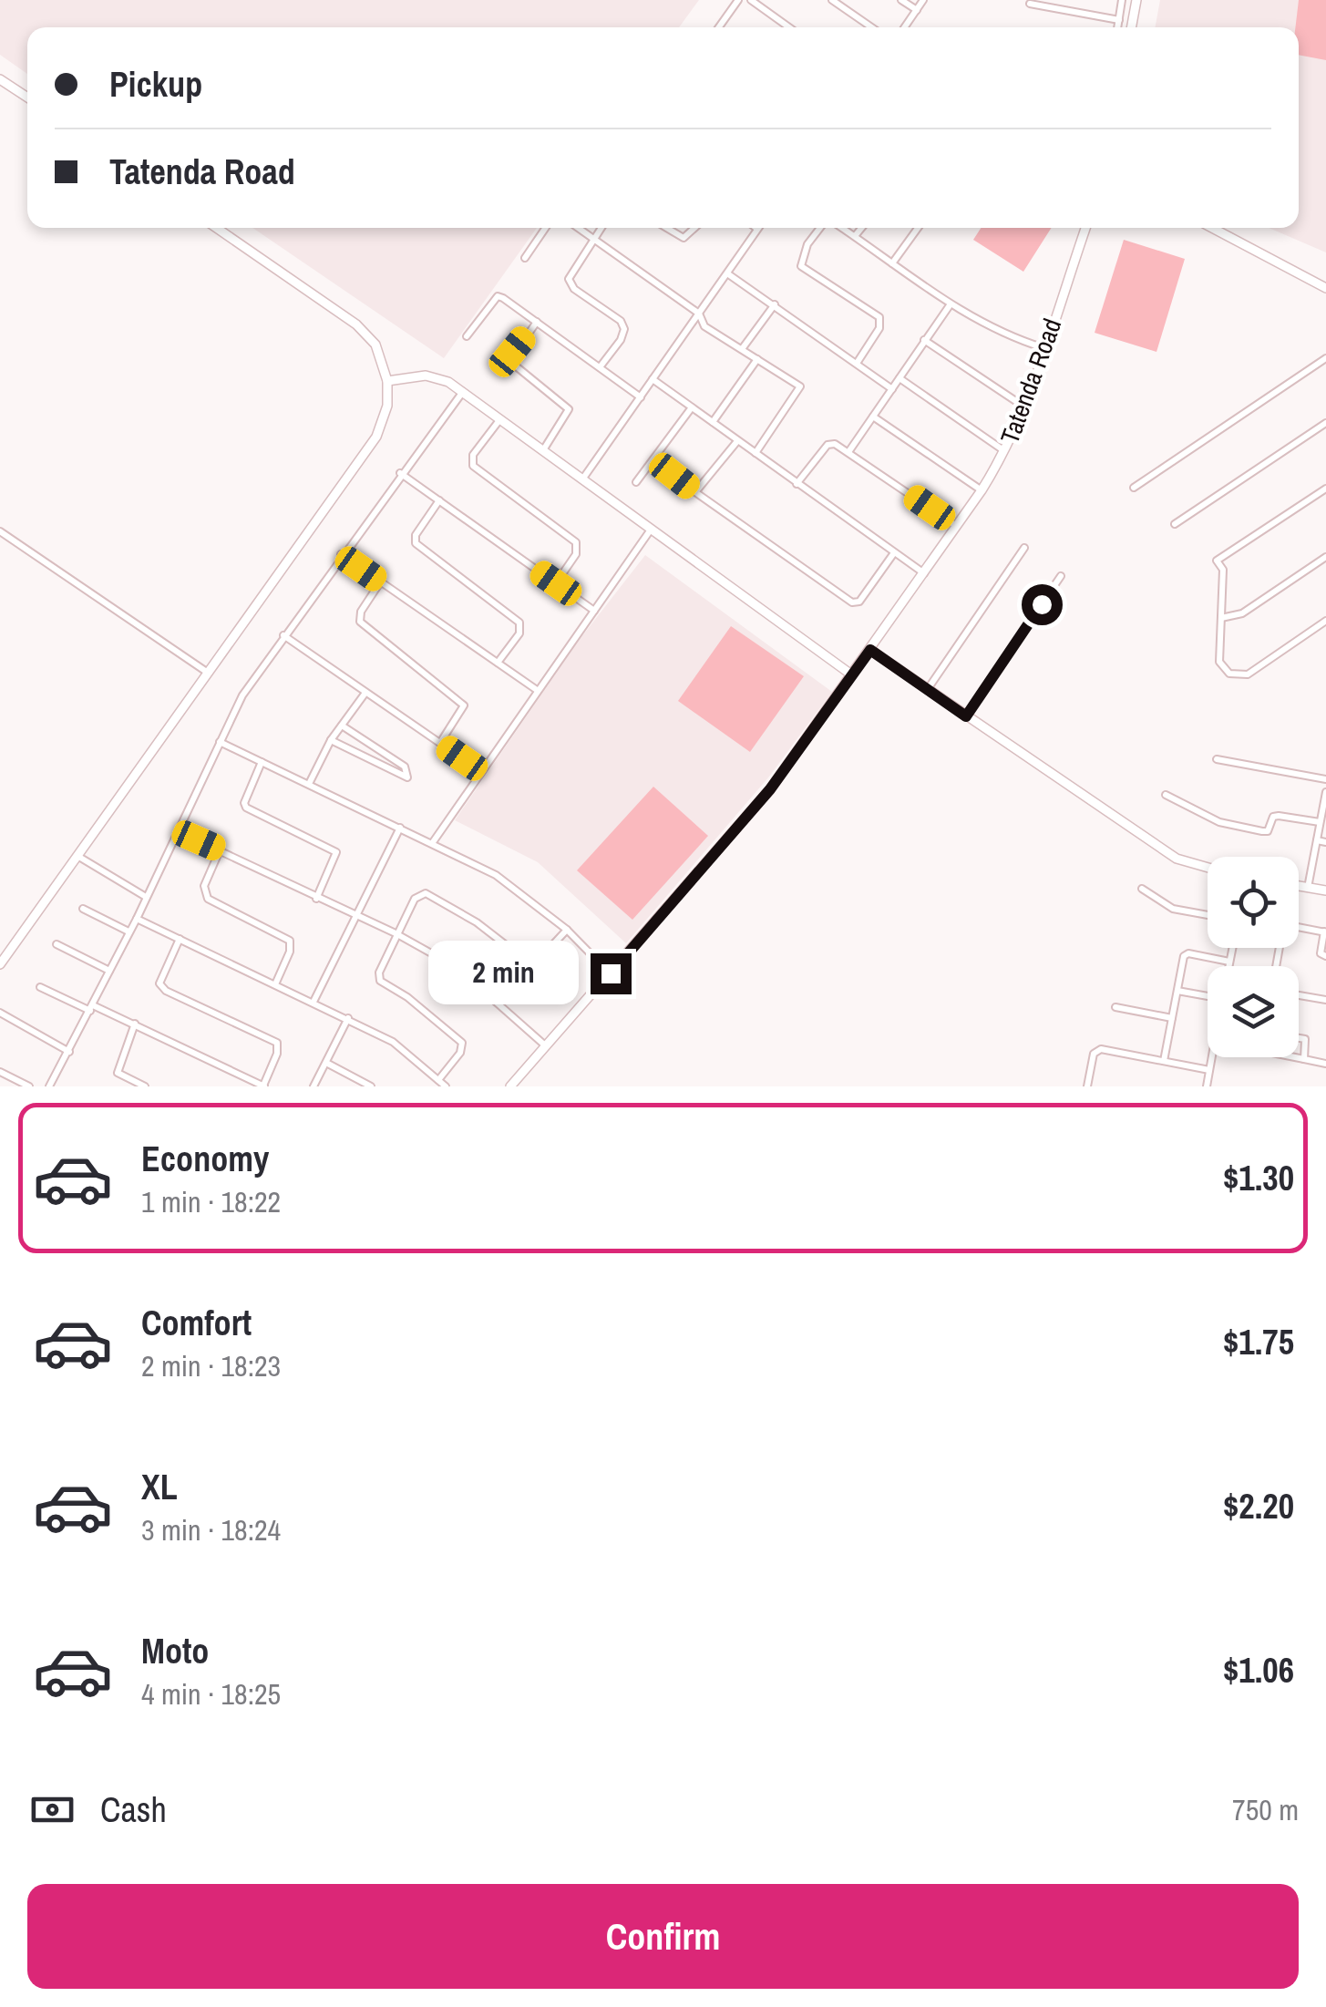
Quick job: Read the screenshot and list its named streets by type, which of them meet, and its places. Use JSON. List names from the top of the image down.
{
  "streets": {
    "street": ["Tatenda Road"]
  },
  "page": {
    "banner": ["Pickup", "Tatenda Road"],
    "bubble": "2 min",
    "list": [
      {
        "name": "Economy",
        "note": "1 min · 18:22",
        "value": "$1.30"
      },
      {
        "name": "Comfort",
        "note": "2 min · 18:23",
        "value": "$1.75"
      },
      {
        "name": "XL",
        "note": "3 min · 18:24",
        "value": "$2.20"
      },
      {
        "name": "Moto",
        "note": "4 min · 18:25",
        "value": "$1.06"
      }
    ],
    "pay": ["Cash", "750 m"],
    "buttons": "Confirm"
  }
}
